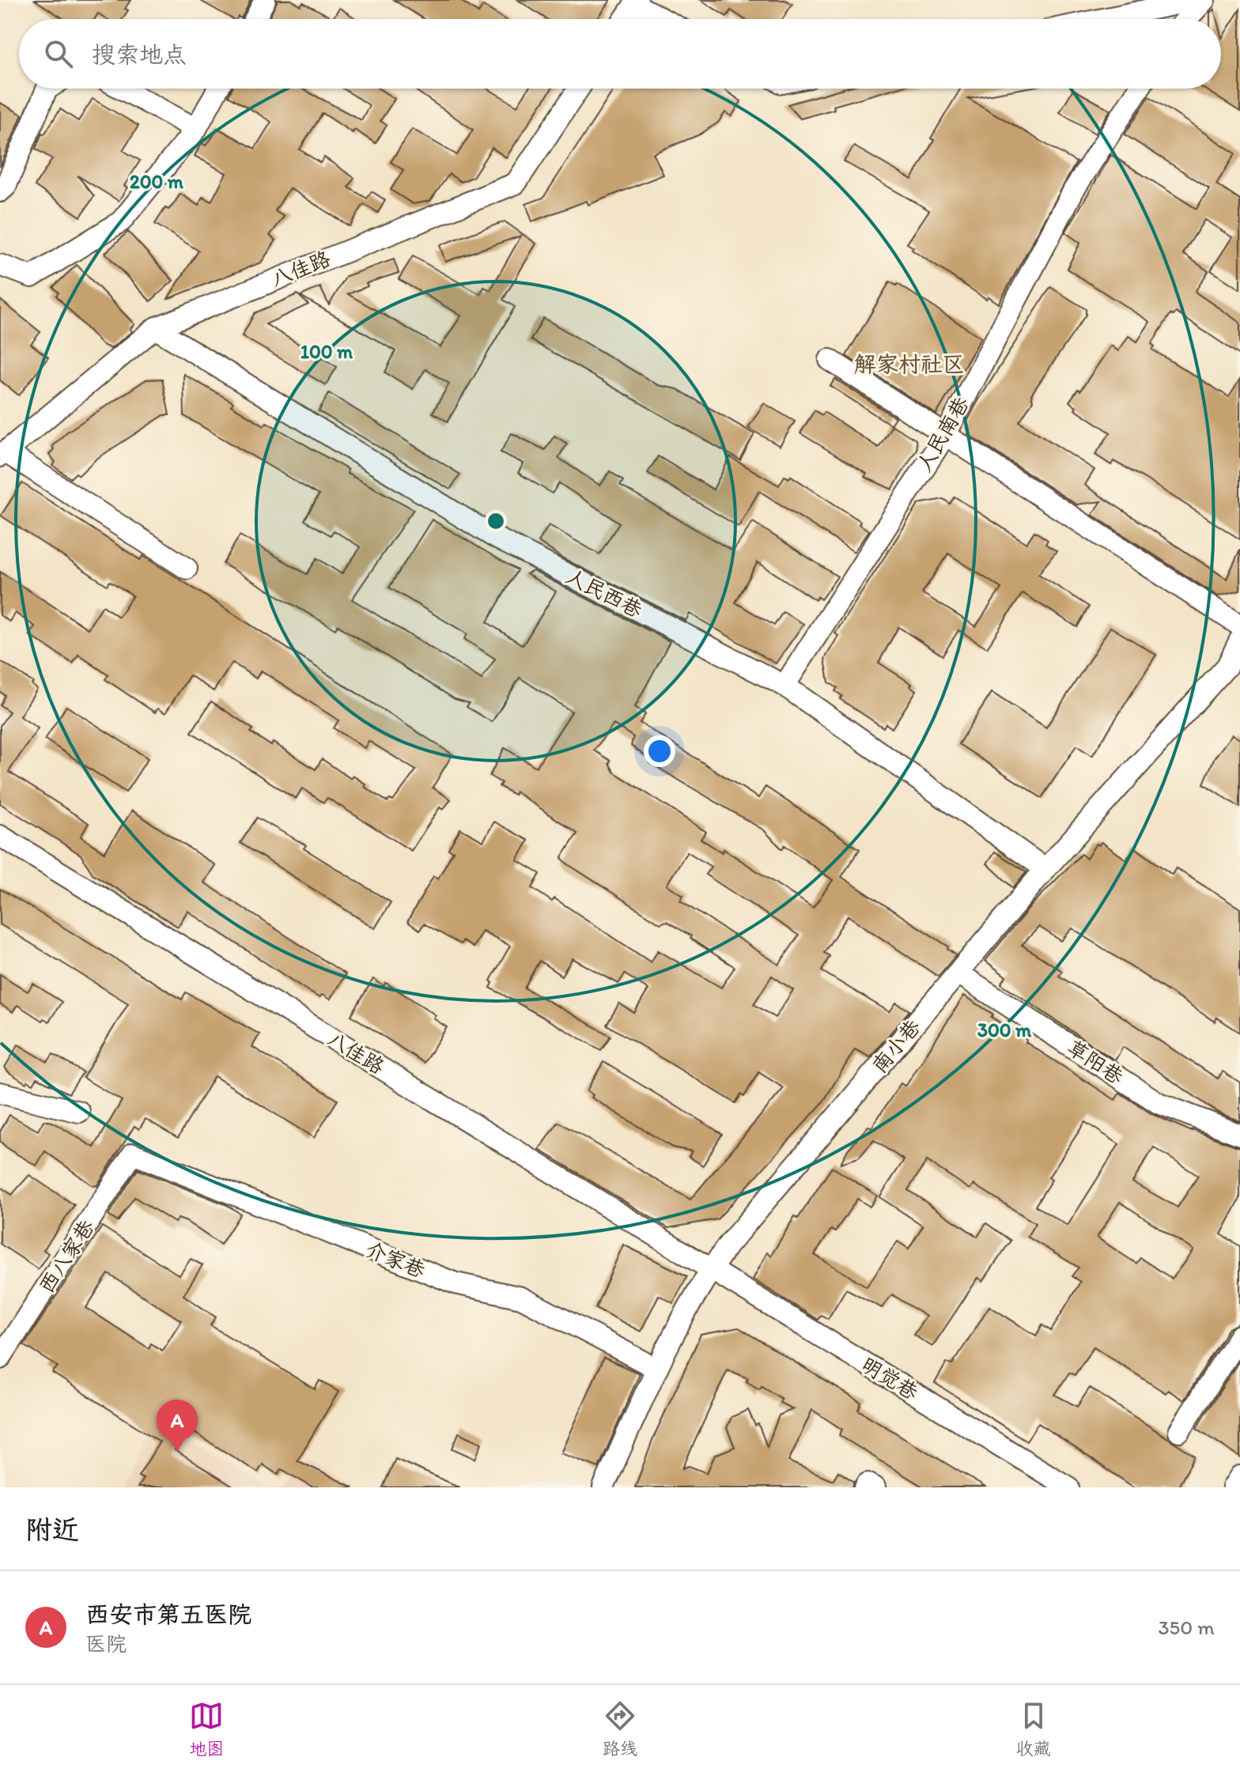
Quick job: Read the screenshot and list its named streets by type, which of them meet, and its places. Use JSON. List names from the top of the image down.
{
  "streets": {
    "street": [
      "八佳路",
      "人民南巷",
      "人民西巷",
      "南小巷",
      "草阳巷",
      "西八家巷",
      "介家巷",
      "明觉巷"
    ]
  },
  "crossings": [
    ["八佳路", "人民西巷"],
    ["八佳路", "南小巷"],
    ["八佳路", "明觉巷"],
    ["人民南巷", "人民西巷"],
    ["人民西巷", "南小巷"],
    ["南小巷", "草阳巷"],
    ["南小巷", "介家巷"],
    ["南小巷", "明觉巷"],
    ["西八家巷", "介家巷"]
  ],
  "districts": ["解家村社区"],
  "page": {
    "search": "搜索地点",
    "pins": "A",
    "heading": "附近",
    "list": [
      {
        "mark": "A",
        "name": "西安市第五医院",
        "note": "医院",
        "value": "350 m"
      }
    ],
    "nav": ["地图", "路线", "收藏"]
  },
  "rings": ["200 m", "100 m", "300 m"]
}
